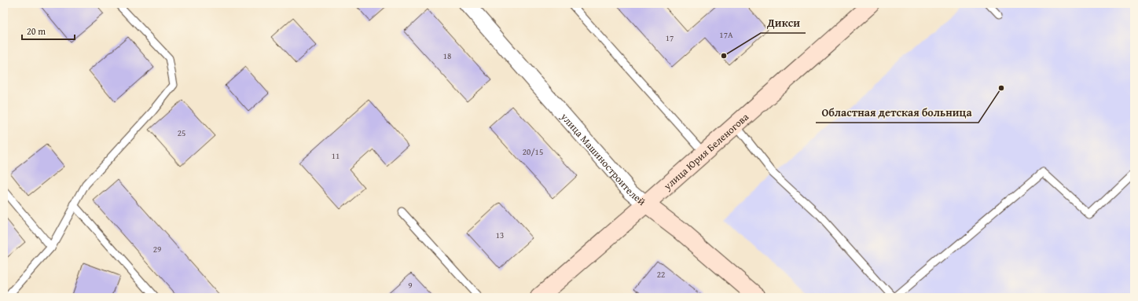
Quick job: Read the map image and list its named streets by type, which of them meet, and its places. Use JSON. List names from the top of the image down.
{
  "streets": {
    "main road": ["улица Юрия Беленогова", "улица Машиностроителей"]
  },
  "crossings": [
    ["улица Юрия Беленогова", "улица Машиностроителей"]
  ],
  "places": ["Дикси", "Областная детская больница"],
  "house_numbers": [
    "17А",
    "17",
    "18",
    "25",
    "20/15",
    "11",
    "13",
    "29",
    "22",
    "9"
  ],
  "scale_bar": "20 m"
}
